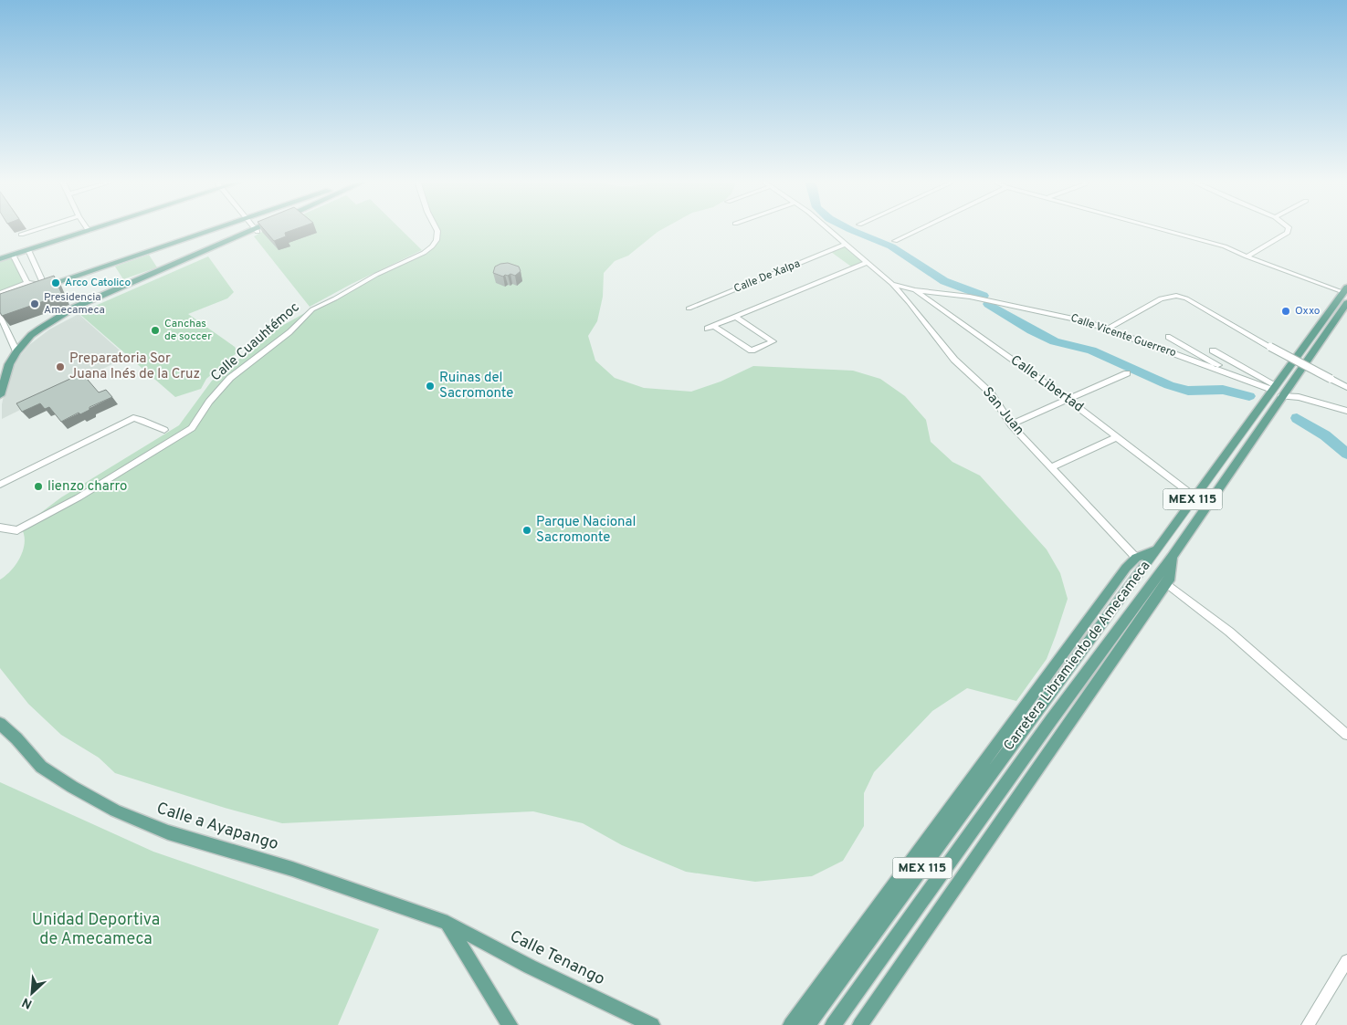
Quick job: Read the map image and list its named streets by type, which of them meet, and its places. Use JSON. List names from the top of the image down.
{
  "streets": {
    "main road": [
      "MEX 115",
      "Carretera Libramiento de Amecameca",
      "Calle a Ayapango",
      "Calle Tenango"
    ],
    "street": [
      "Calle De Xalpa",
      "Calle Vicente Guerrero",
      "Calle Cuauhtémoc",
      "Calle Libertad",
      "San Juan"
    ]
  },
  "crossings": [
    ["Calle Vicente Guerrero", "Calle Libertad"],
    ["Calle Vicente Guerrero", "Carretera Libramiento de Amecameca"],
    ["Calle Libertad", "San Juan"],
    ["Calle Libertad", "Carretera Libramiento de Amecameca"],
    ["Calle a Ayapango", "Calle Tenango"]
  ],
  "parks": ["Unidad Deportiva de Amecameca"],
  "places": [
    "Arco Catolico",
    "Presidencia Amecameca",
    "Oxxo",
    "Canchas de soccer",
    "Preparatoria Sor Juana Inés de la Cruz",
    "Ruinas del Sacromonte",
    "lienzo charro",
    "Parque Nacional Sacromonte"
  ],
  "north": "bottom left"
}
